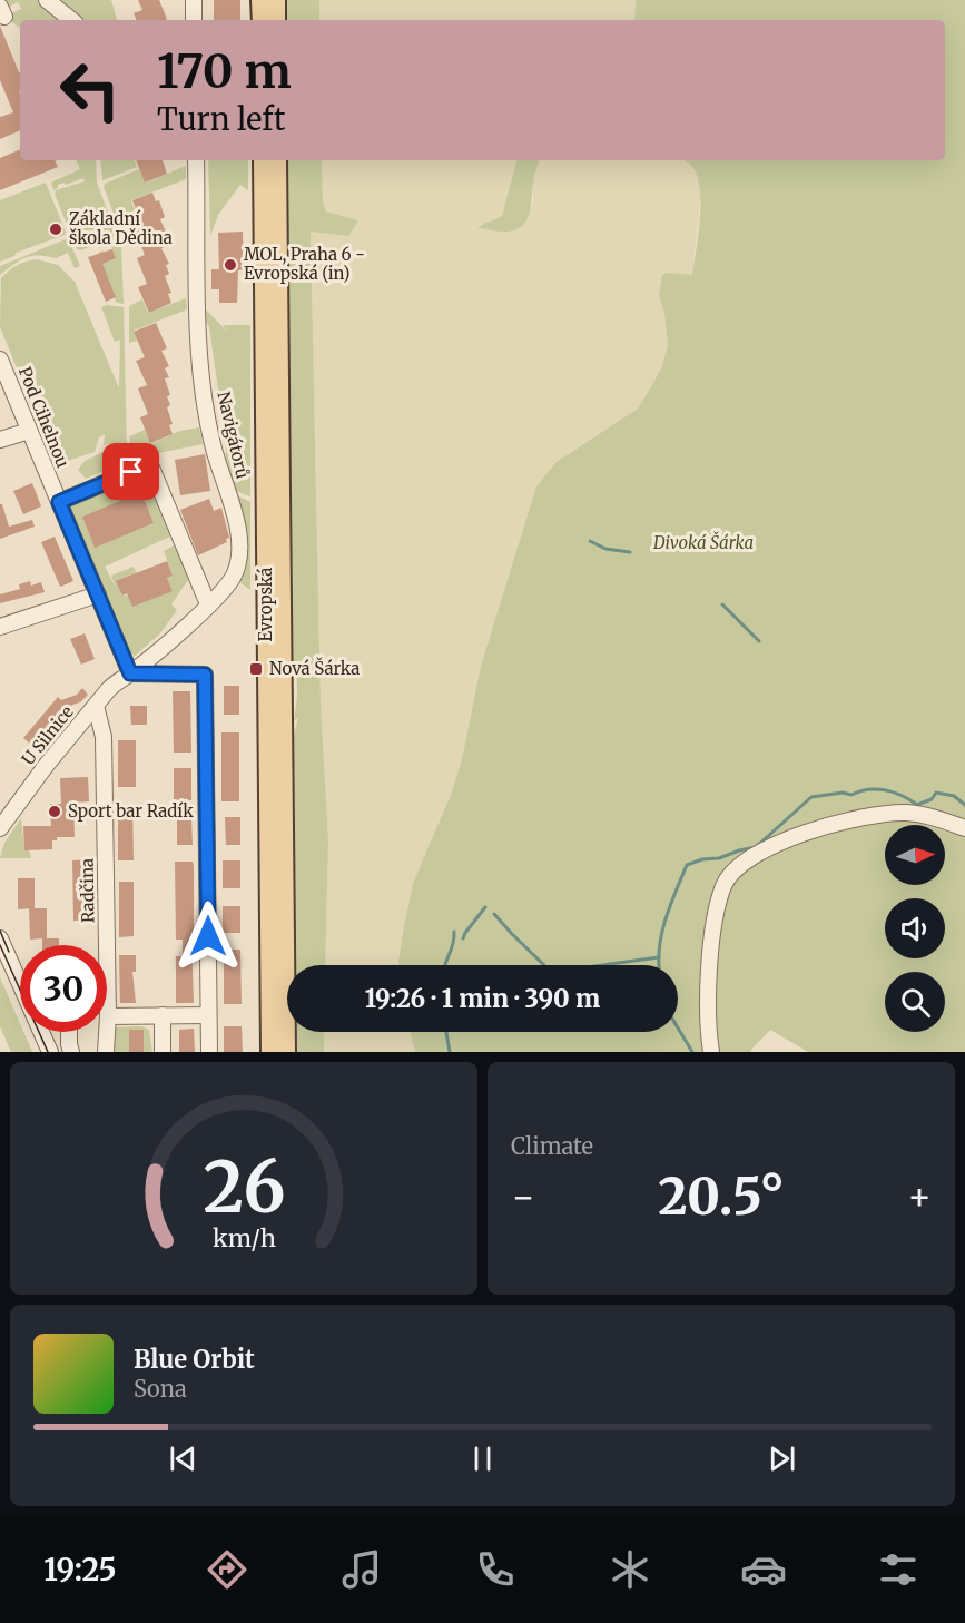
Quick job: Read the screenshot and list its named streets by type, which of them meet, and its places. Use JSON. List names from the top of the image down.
{
  "streets": {
    "main road": ["Evropská"],
    "street": [
      "Pod Cihelnou",
      "Navigátorů",
      "U Silnice",
      "Radčina"
    ]
  },
  "crossings": [
    ["Pod Cihelnou", "Navigátorů"],
    ["Pod Cihelnou", "U Silnice"],
    ["Navigátorů", "U Silnice"],
    ["U Silnice", "Radčina"]
  ],
  "parks": ["Divoká Šárka"],
  "places": {
    "other": ["Základní škola Dědina", "MOL, Praha 6 - Evropská (in)", "Sport bar Radík"],
    "transit": ["Nová Šárka"]
  },
  "north": "right",
  "page": {
    "turn": ["170 m", "Turn left"],
    "limit": "30",
    "trip": "19:26 · 1 min · 390 m",
    "tile": "Climate",
    "heat": ["−", "20.5°", "+"],
    "song": ["Blue Orbit", "Sona"],
    "tabs": "19:25",
    "gauge": ["26", "km/h"]
  }
}
